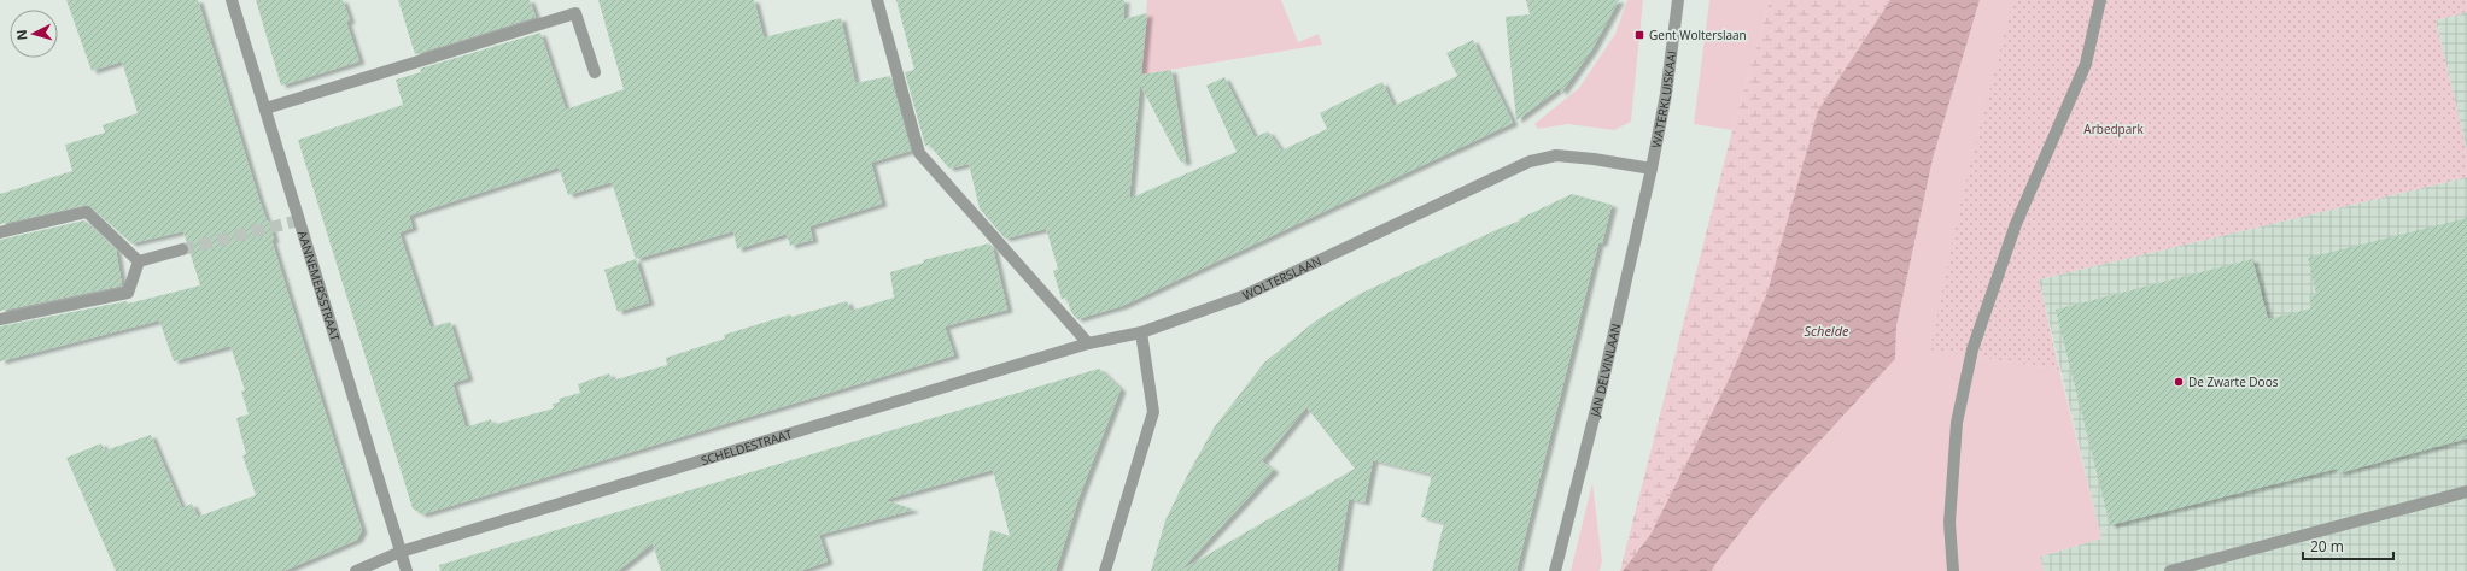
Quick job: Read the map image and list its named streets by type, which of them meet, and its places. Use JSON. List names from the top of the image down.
{
  "streets": {
    "street": [
      "WATERKLUISKAAI",
      "WOLTERSLAAN",
      "AANNEMERSSTRAAT",
      "JAN DELVINLAAN",
      "SCHELDESTRAAT"
    ]
  },
  "crossings": [
    ["WATERKLUISKAAI", "WOLTERSLAAN"],
    ["WATERKLUISKAAI", "JAN DELVINLAAN"],
    ["WOLTERSLAAN", "JAN DELVINLAAN"],
    ["WOLTERSLAAN", "SCHELDESTRAAT"],
    ["AANNEMERSSTRAAT", "SCHELDESTRAAT"]
  ],
  "water": ["Schelde"],
  "parks": ["Arbedpark"],
  "places": {
    "transit": ["Gent Wolterslaan"],
    "other": ["De Zwarte Doos"]
  },
  "scale_bar": "20 m",
  "north": "left"
}
